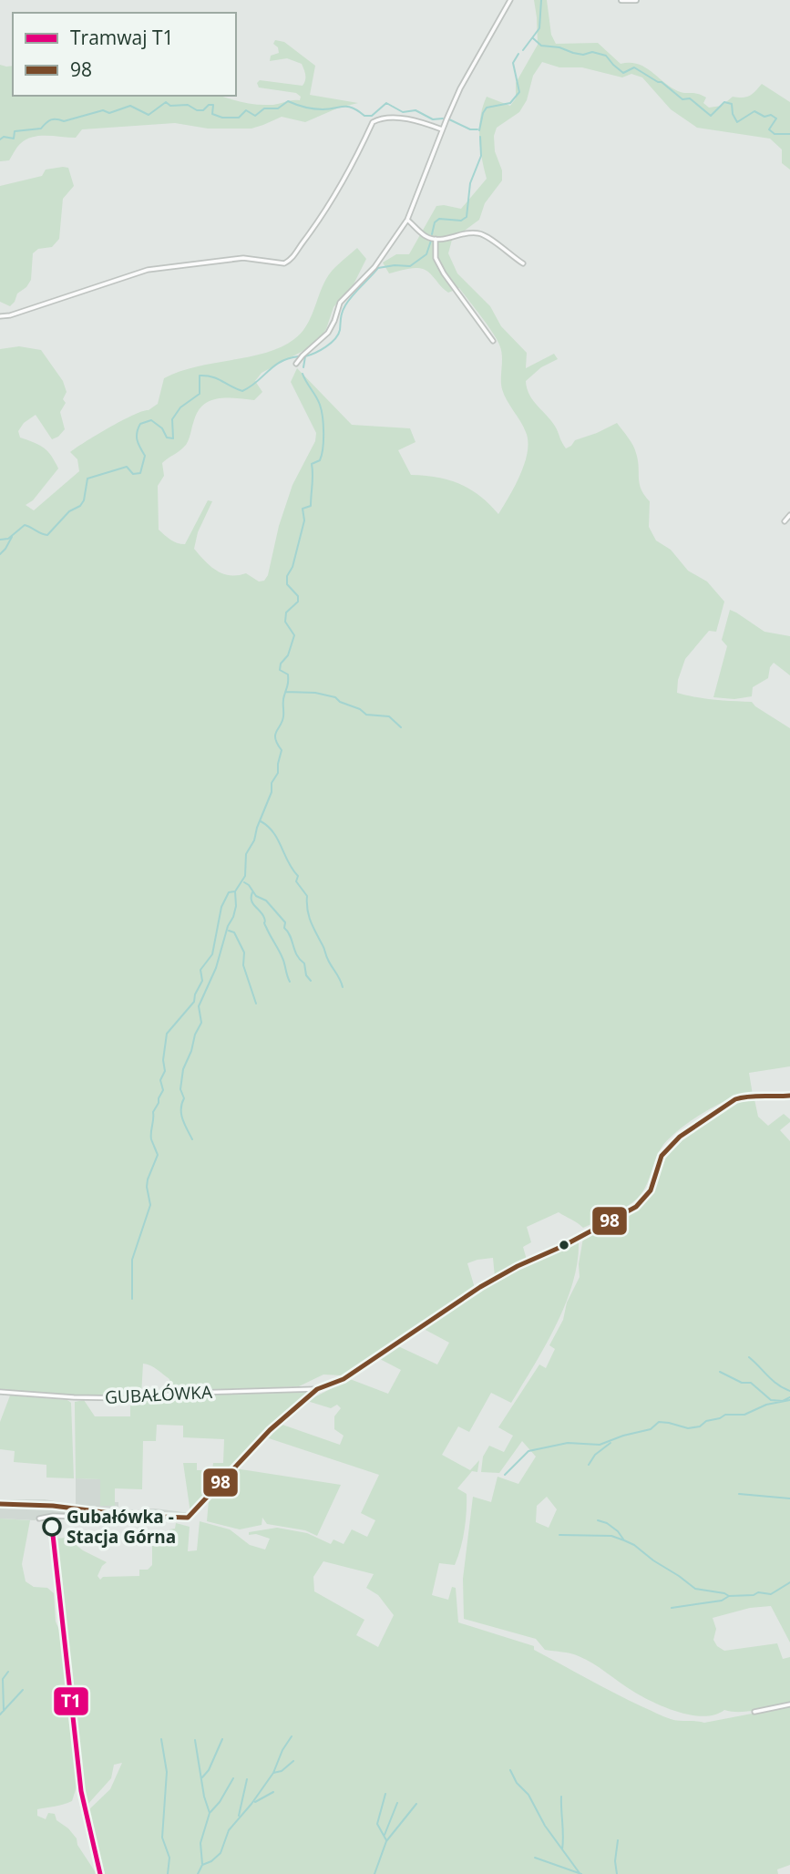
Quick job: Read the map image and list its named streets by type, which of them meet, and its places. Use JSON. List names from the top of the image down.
{
  "streets": {
    "street": ["GUBAŁÓWKA"]
  },
  "places": ["Gubałówka - Stacja Górna"],
  "lines": ["transit line 98", "tram line T1"],
  "legend": ["Tramwaj T1", "98"]
}
